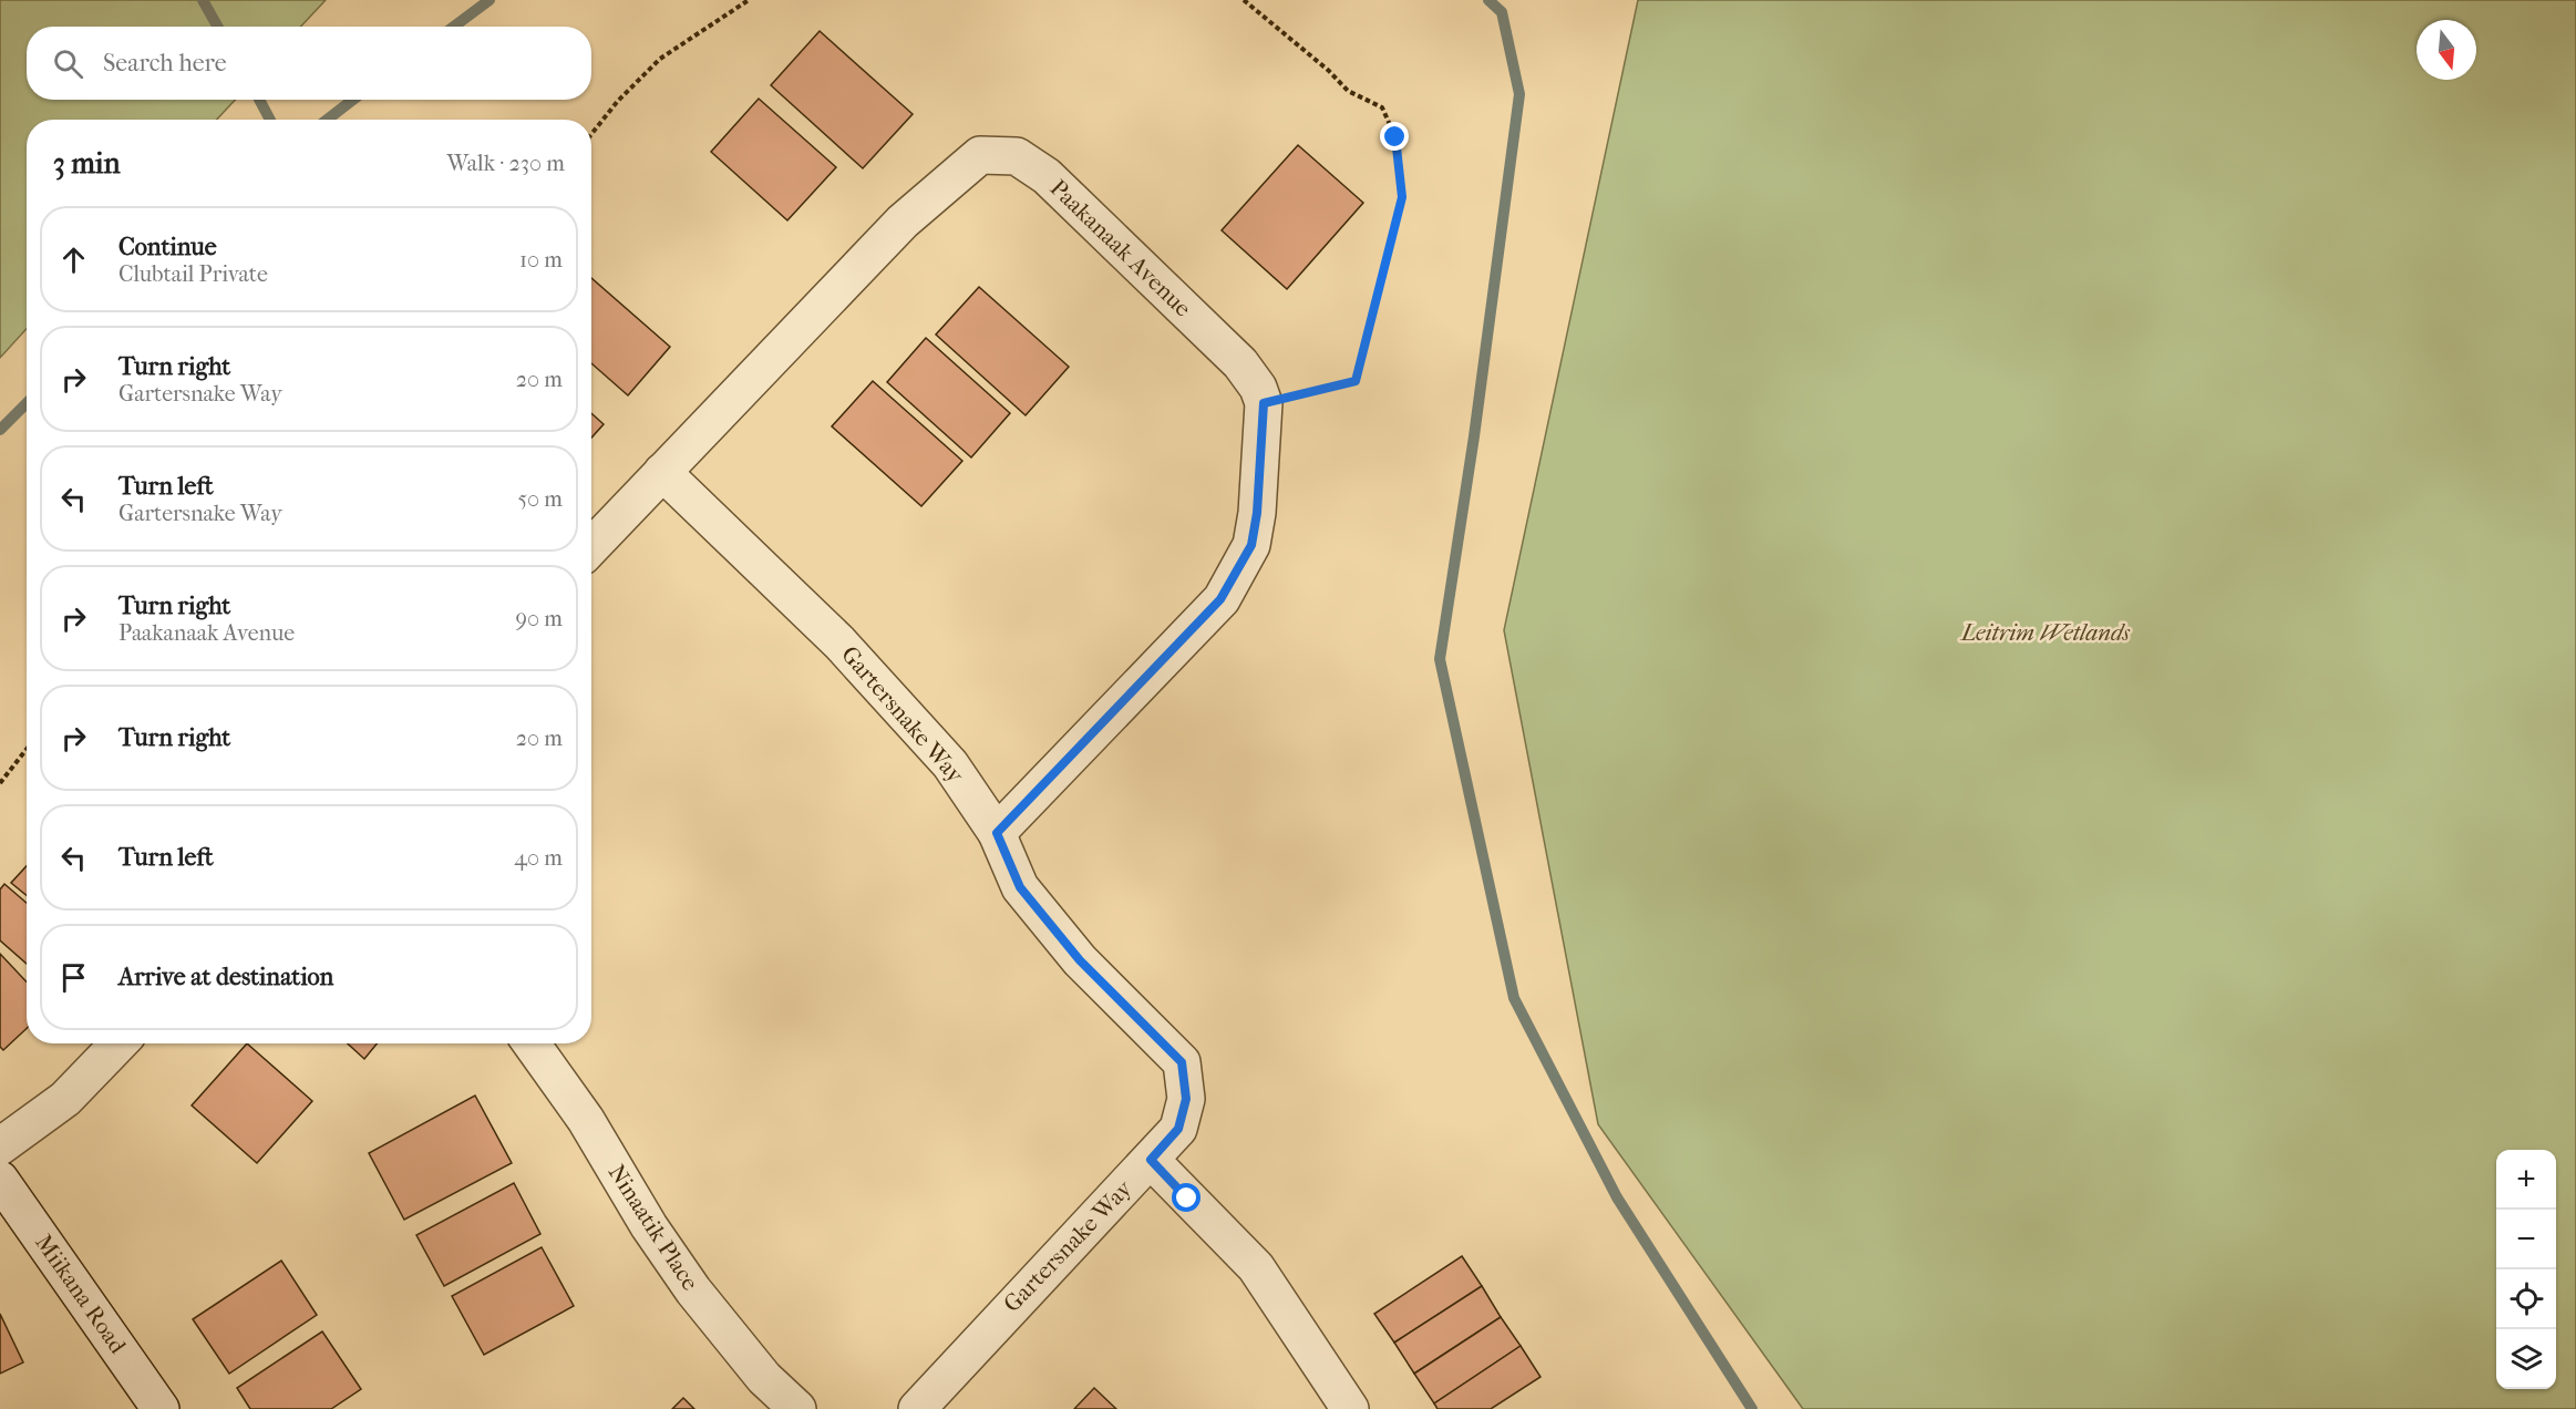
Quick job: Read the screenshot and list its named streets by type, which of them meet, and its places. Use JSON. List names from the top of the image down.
{
  "streets": {
    "street": [
      "Paakanaak Avenue",
      "Gartersnake Way",
      "Ninaatik Place",
      "Miikana Road"
    ]
  },
  "crossings": [
    ["Paakanaak Avenue", "Gartersnake Way"]
  ],
  "parks": ["Leitrim Wetlands"],
  "north": "bottom",
  "page": {
    "search": "Search here",
    "heading": ["3 min", "Walk · 230 m"],
    "list": [
      ["Continue", "Clubtail Private", "10 m"],
      ["Turn right", "Gartersnake Way", "20 m"],
      ["Turn left", "Gartersnake Way", "50 m"],
      ["Turn right", "Paakanaak Avenue", "90 m"],
      ["Turn right", "20 m"],
      ["Turn left", "40 m"],
      "Arrive at destination"
    ],
    "map_buttons": ["+", "−"]
  }
}
